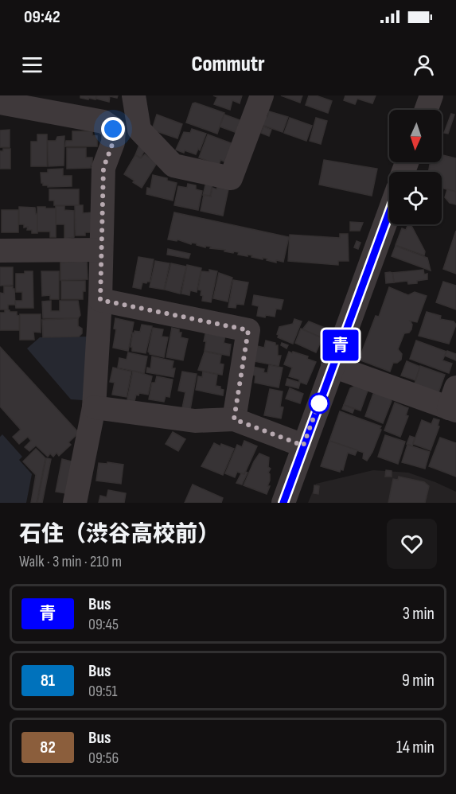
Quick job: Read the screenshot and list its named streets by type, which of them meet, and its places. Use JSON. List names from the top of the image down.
{
  "lines": ["bus line 青"],
  "north": "bottom",
  "page": {
    "status": "09:42",
    "header": "Commutr",
    "on_map": "青",
    "heading": ["石住（渋谷高校前）", "Walk · 3 min · 210 m"],
    "list": [
      {
        "mark": "青",
        "name": "Bus",
        "note": "09:45",
        "value": "3 min"
      },
      {
        "mark": "81",
        "name": "Bus",
        "note": "09:51",
        "value": "9 min"
      },
      {
        "mark": "82",
        "name": "Bus",
        "note": "09:56",
        "value": "14 min"
      }
    ]
  }
}
